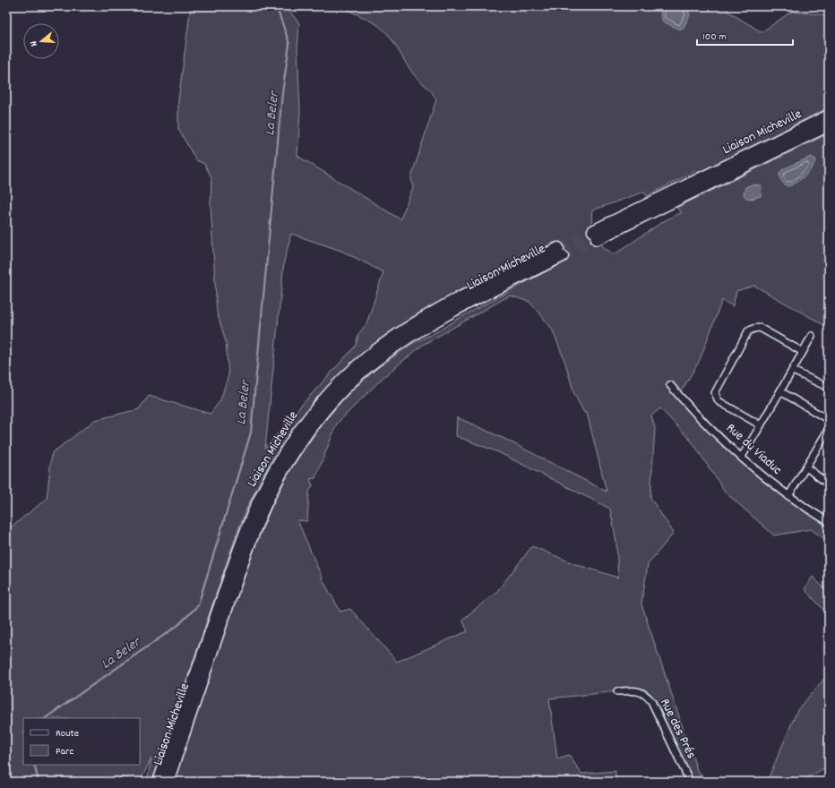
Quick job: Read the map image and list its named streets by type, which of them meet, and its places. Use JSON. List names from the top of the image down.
{
  "streets": {
    "highway": ["Liaison Micheville"],
    "street": ["Rue du Viaduc", "Rue des Prés"]
  },
  "water": ["La Beler"],
  "legend": ["Route", "Parc"],
  "scale_bar": "100 m",
  "north": "left"
}
